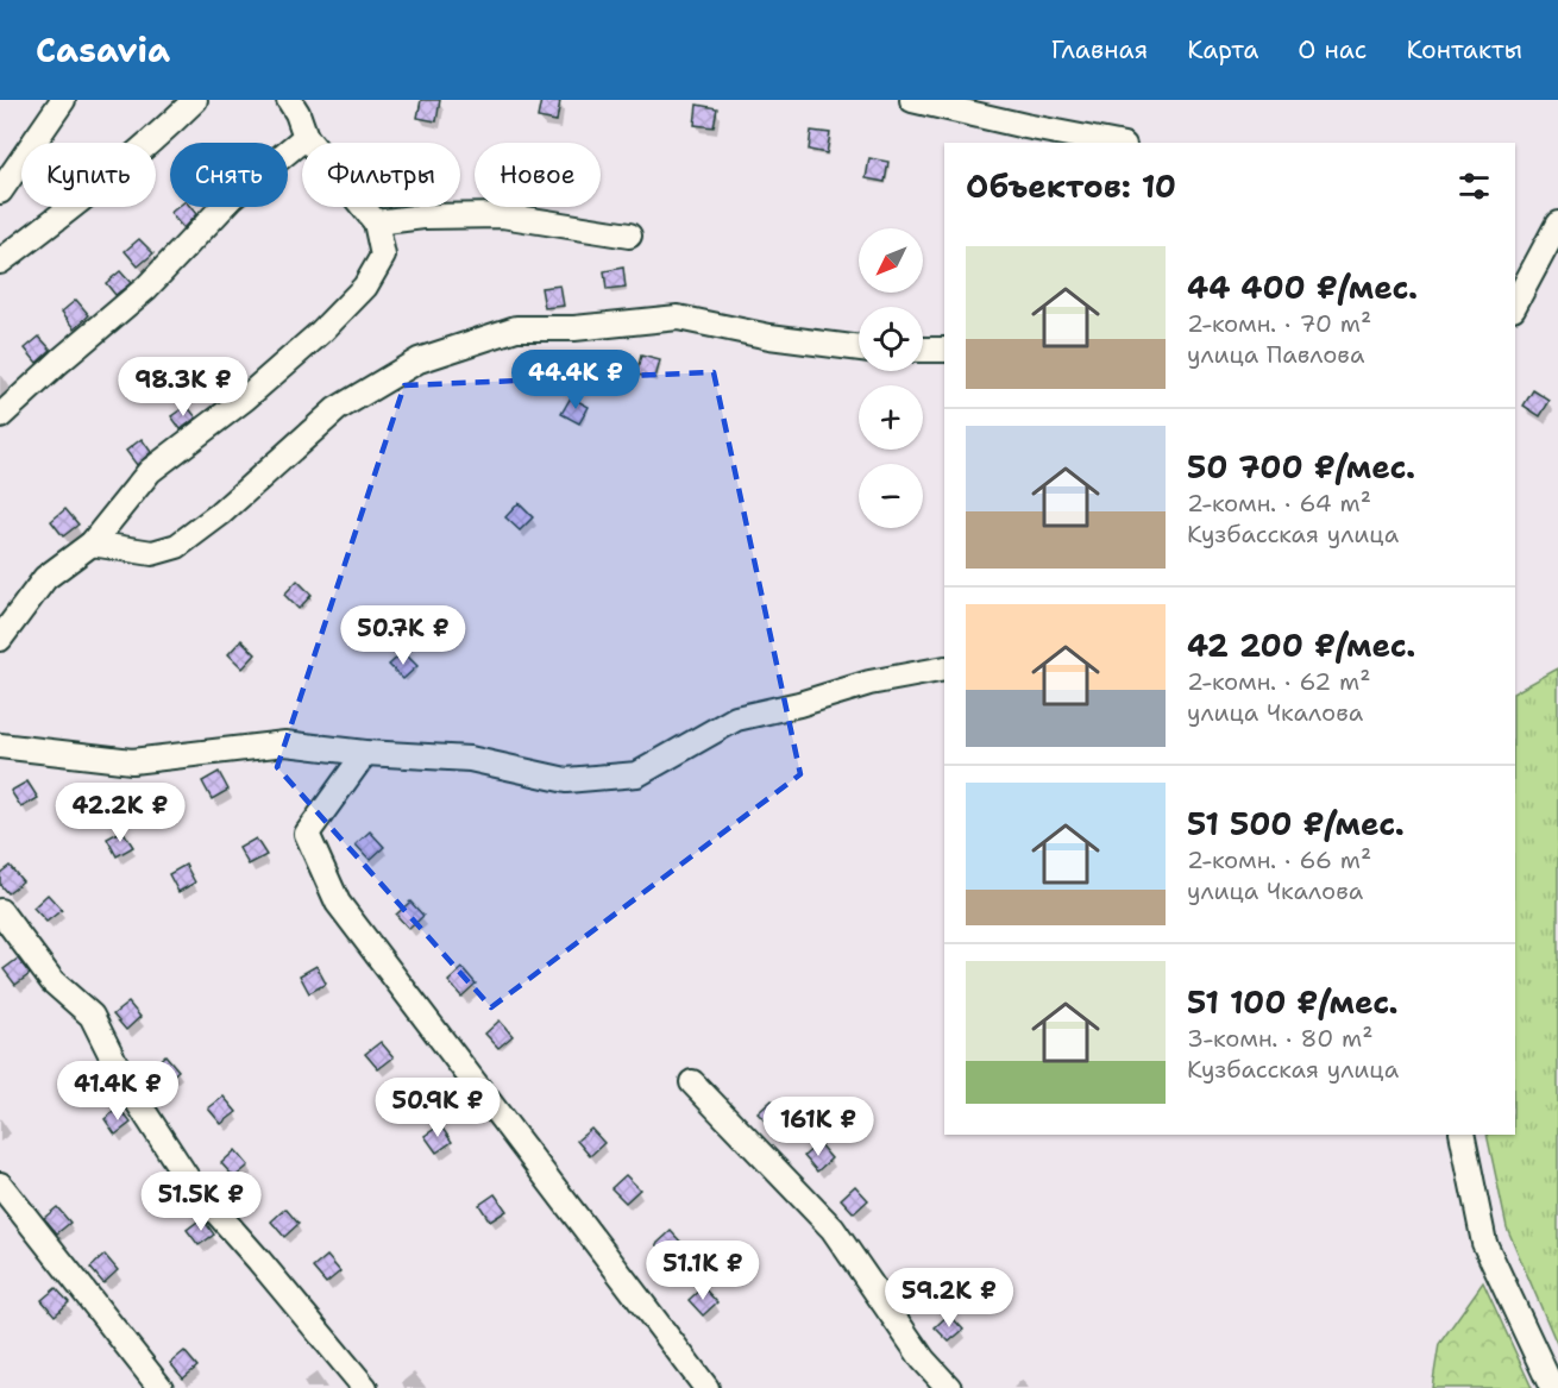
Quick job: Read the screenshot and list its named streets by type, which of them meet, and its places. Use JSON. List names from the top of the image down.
{
  "north": "bottom left",
  "page": {
    "header": "Casavia",
    "nav": [
      "Главная",
      "Карта",
      "О нас",
      "Контакты"
    ],
    "chip": [
      "Купить",
      "Снять",
      "Фильтры",
      "Новое"
    ],
    "heading": "Объектов: 10",
    "map_buttons": ["+", "−"],
    "list": [
      {
        "name": "44 400 ₽/мес.",
        "note": "2-комн. · 70 m² · улица Павлова"
      },
      {
        "name": "50 700 ₽/мес.",
        "note": "2-комн. · 64 m² · Кузбасская улица"
      },
      {
        "name": "42 200 ₽/мес.",
        "note": "2-комн. · 62 m² · улица Чкалова"
      },
      {
        "name": "51 500 ₽/мес.",
        "note": "2-комн. · 66 m² · улица Чкалова"
      },
      {
        "name": "51 100 ₽/мес.",
        "note": "3-комн. · 80 m² · Кузбасская улица"
      }
    ],
    "price": [
      "44.4K ₽",
      "98.3K ₽",
      "50.7K ₽",
      "42.2K ₽",
      "41.4K ₽",
      "50.9K ₽",
      "161K ₽",
      "51.5K ₽",
      "51.1K ₽",
      "59.2K ₽"
    ]
  }
}
